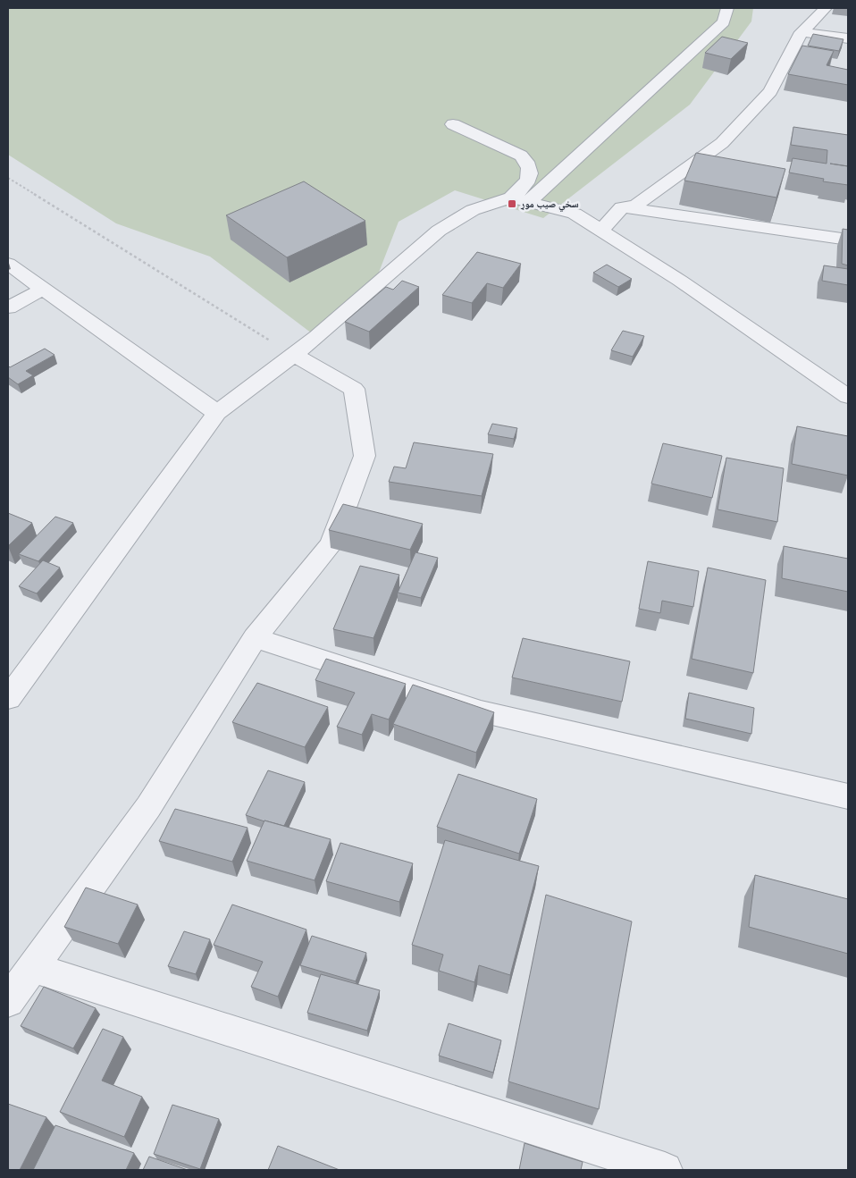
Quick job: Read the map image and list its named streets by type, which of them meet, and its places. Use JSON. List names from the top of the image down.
{
  "places": {
    "transit": ["سخي صیب موړ"]
  }
}
